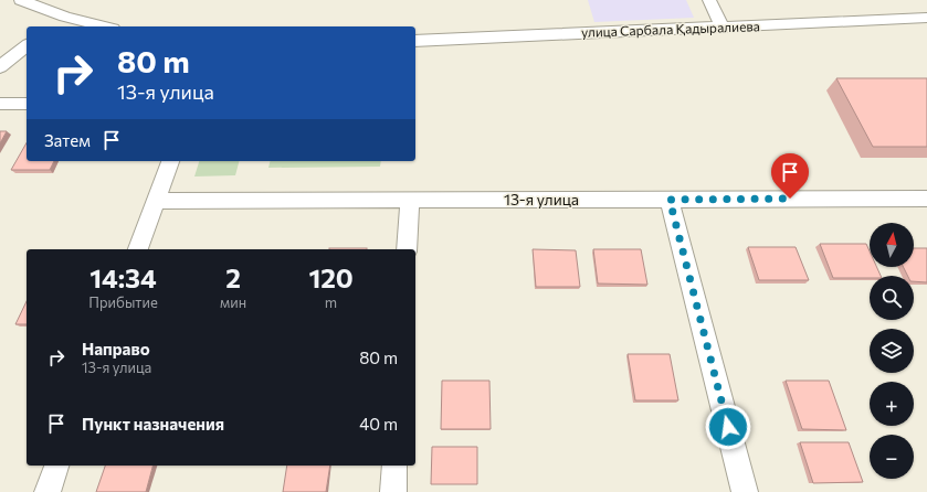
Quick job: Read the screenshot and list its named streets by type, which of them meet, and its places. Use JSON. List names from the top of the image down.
{
  "streets": {
    "street": ["улица Сарбала Қадыралиева", "13-я улица"]
  },
  "north": "top",
  "page": {
    "turn": ["80 m", "13-я улица"],
    "then": "Затем",
    "map_buttons": ["+", "−"],
    "eta": [
      "14:34",
      "Прибытие",
      "2",
      "мин",
      "120",
      "m"
    ],
    "list": [
      {
        "name": "Направо",
        "note": "13-я улица",
        "value": "80 m"
      },
      {
        "name": "Пункт назначения",
        "value": "40 m"
      }
    ]
  }
}
